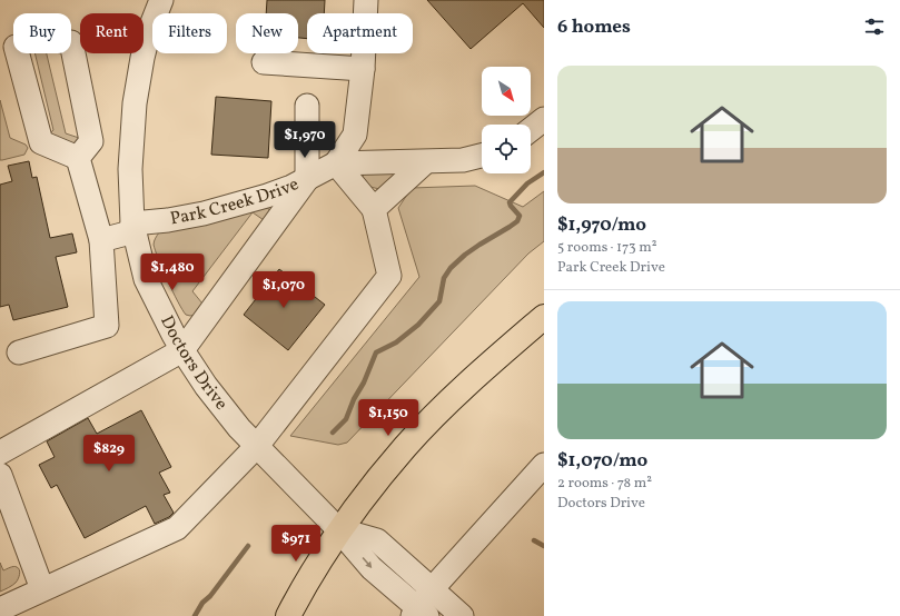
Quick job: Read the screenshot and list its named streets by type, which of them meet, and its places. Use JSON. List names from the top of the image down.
{
  "streets": {
    "street": ["Park Creek Drive", "Doctors Drive"]
  },
  "crossings": [
    ["Park Creek Drive", "Doctors Drive"]
  ],
  "north": "bottom right",
  "page": {
    "heading": "6 homes",
    "chip": [
      "Buy",
      "Rent",
      "Filters",
      "New",
      "Apartment"
    ],
    "list": [
      {
        "name": "$1,970/mo",
        "note": "5 rooms · 173 m² · Park Creek Drive"
      },
      {
        "name": "$1,070/mo",
        "note": "2 rooms · 78 m² · Doctors Drive"
      }
    ],
    "price": [
      "$1,970",
      "$1,480",
      "$1,070",
      "$1,150",
      "$829",
      "$971"
    ]
  }
}
